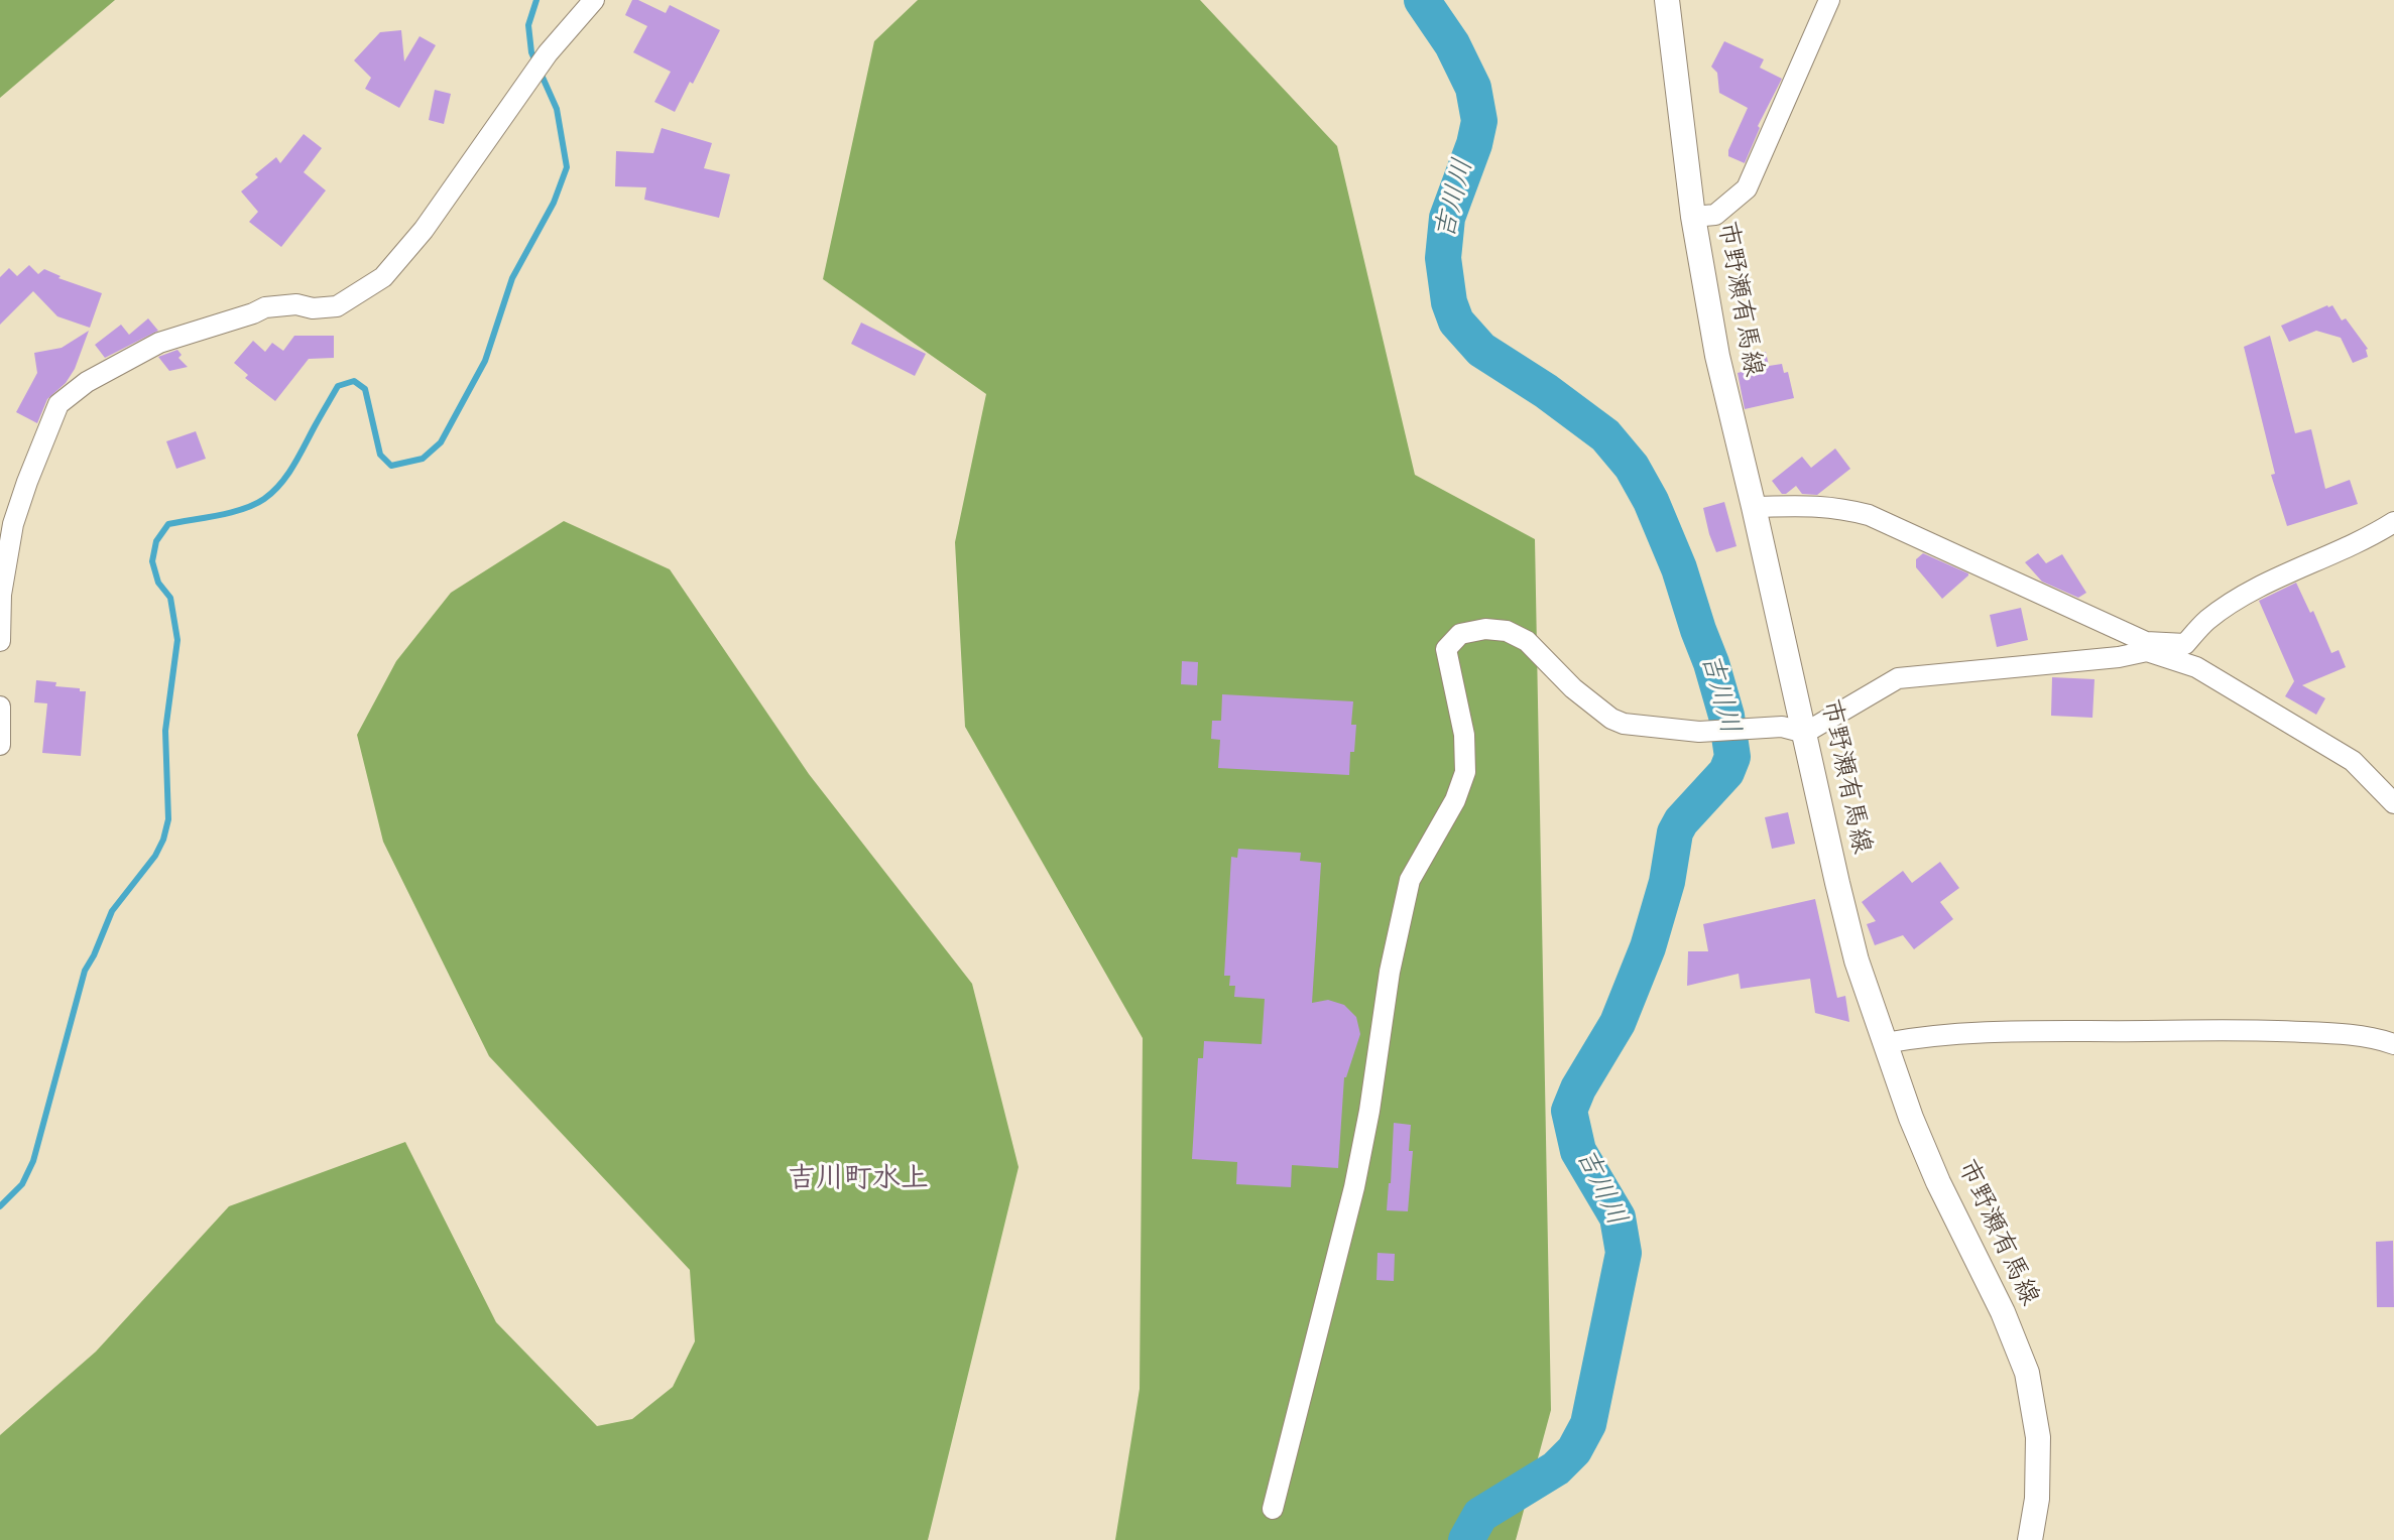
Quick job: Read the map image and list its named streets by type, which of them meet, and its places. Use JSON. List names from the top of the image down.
{
  "streets": {
    "main road": ["市野瀬有馬線"]
  },
  "districts": ["吉川町水上"],
  "water": ["吉川川"]
}
